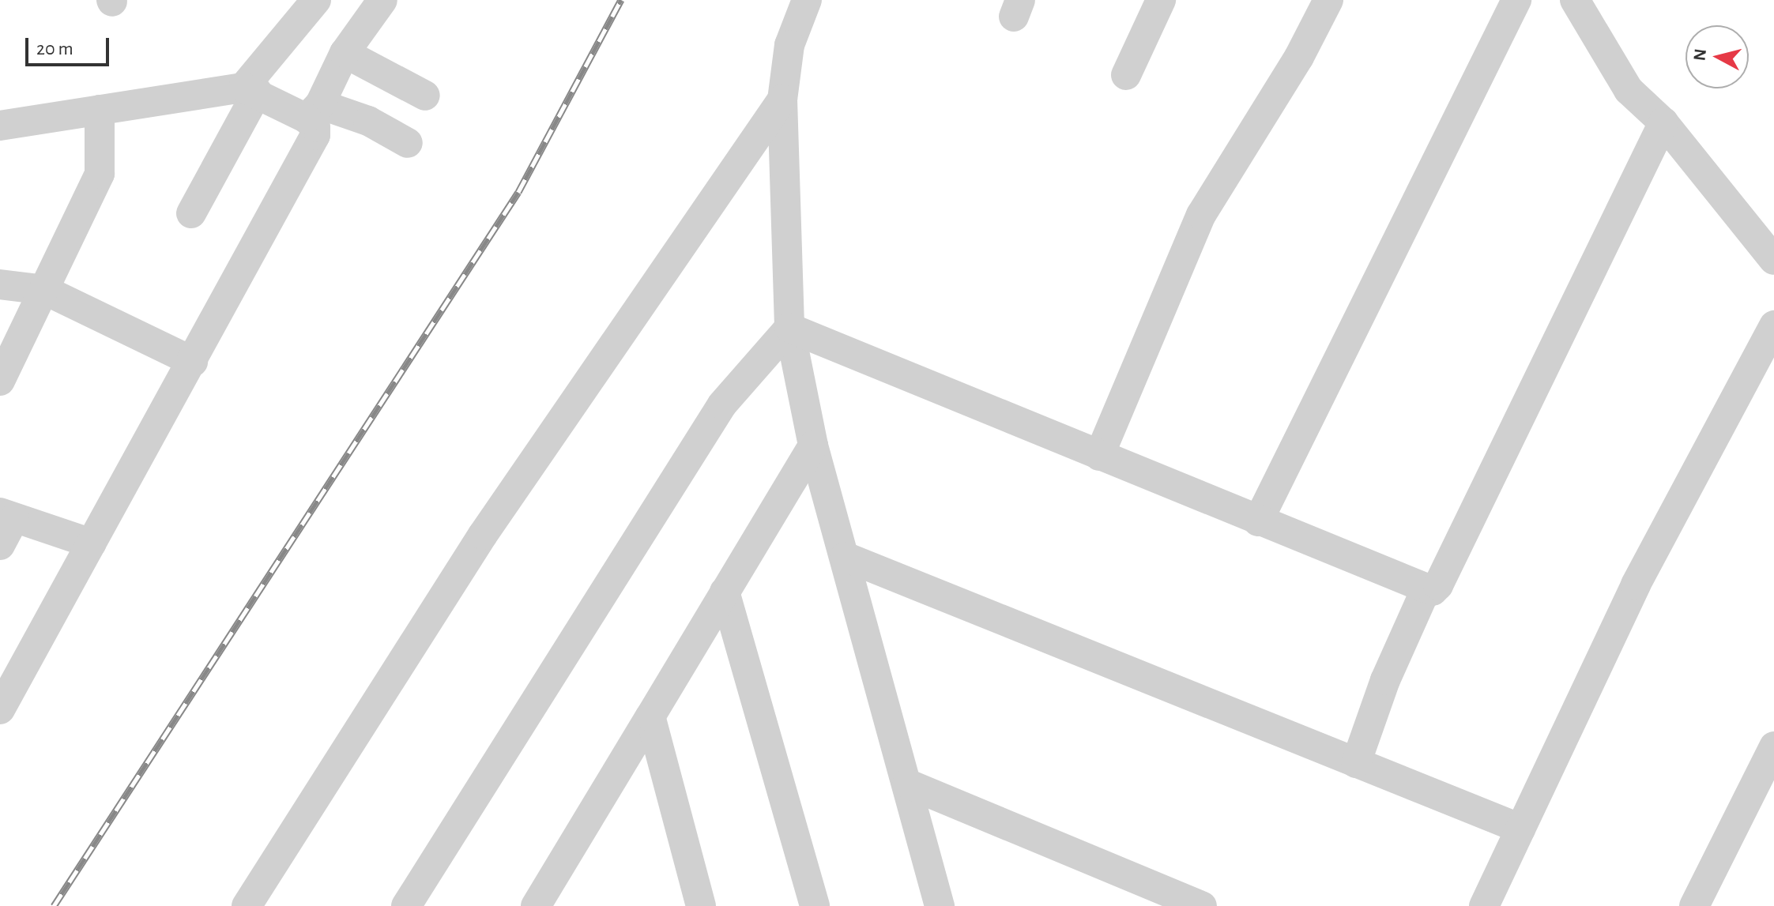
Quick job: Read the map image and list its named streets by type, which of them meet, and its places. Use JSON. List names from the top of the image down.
{
  "scale_bar": "20 m",
  "north": "left"
}
